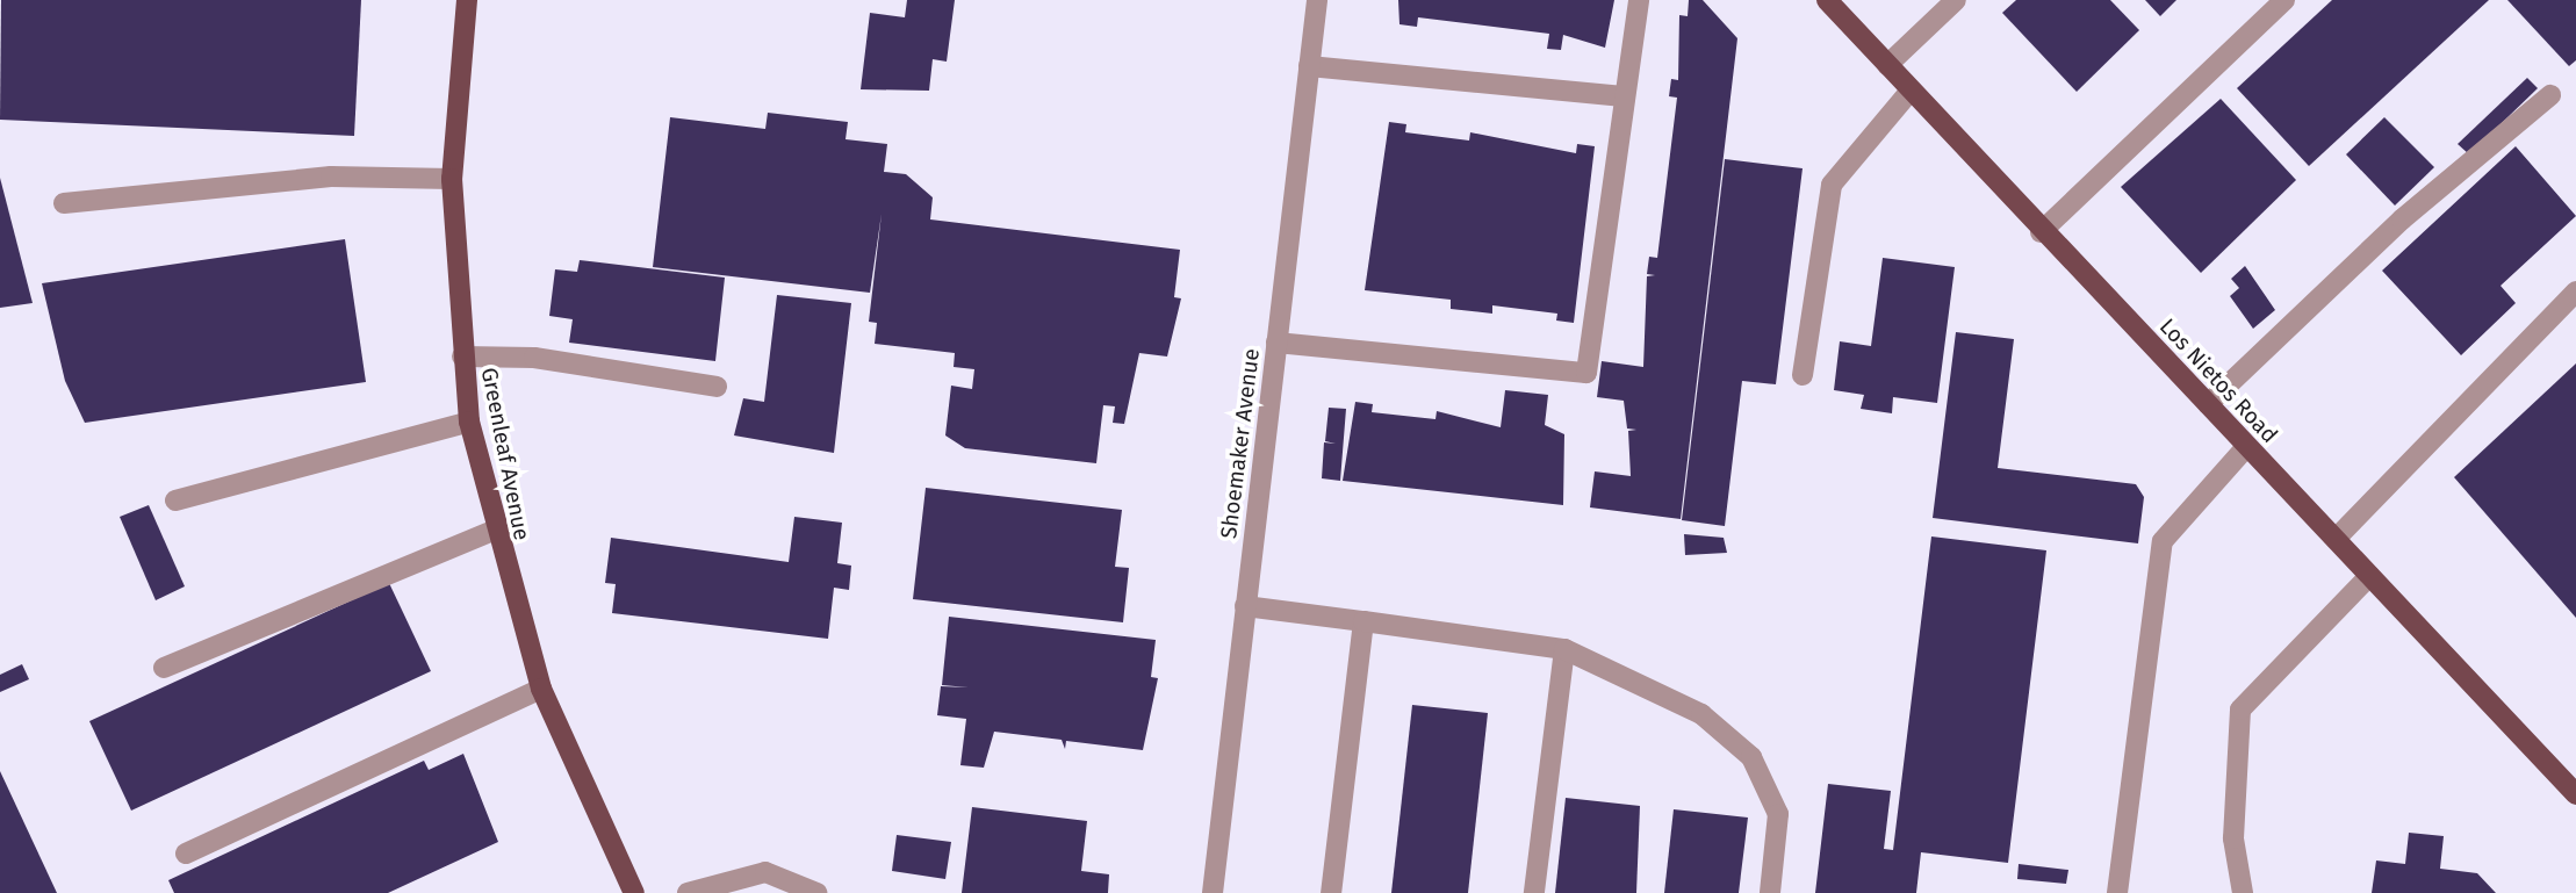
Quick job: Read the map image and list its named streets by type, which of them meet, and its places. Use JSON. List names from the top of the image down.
{
  "streets": {
    "main road": ["Los Nietos Road", "Greenleaf Avenue"],
    "street": ["Shoemaker Avenue"]
  }
}
